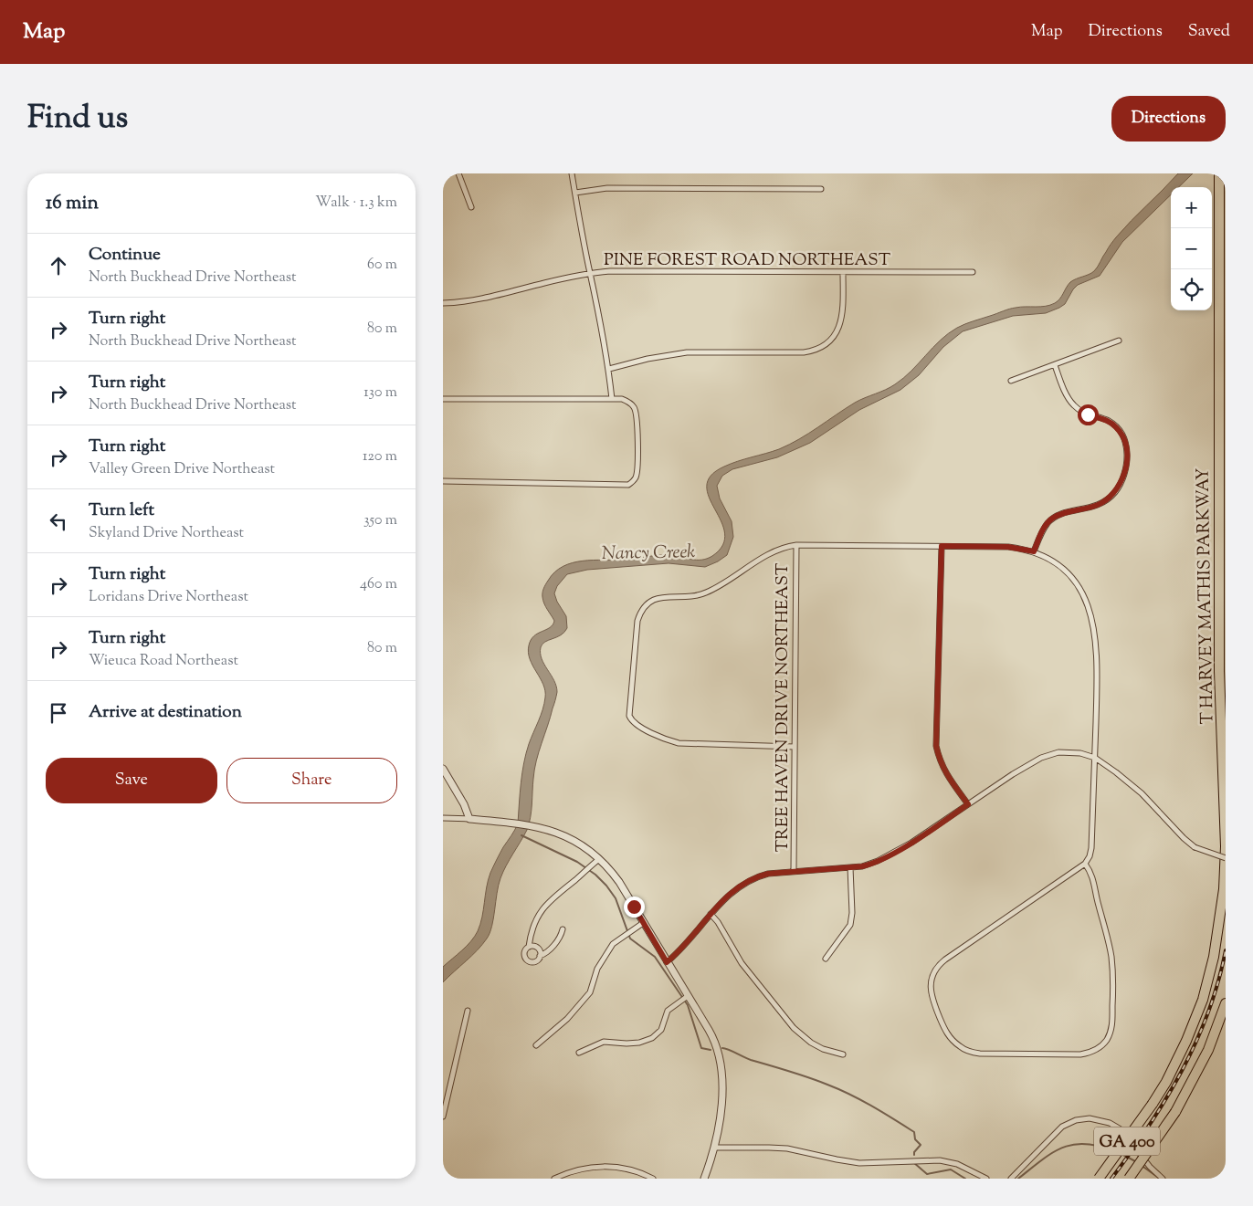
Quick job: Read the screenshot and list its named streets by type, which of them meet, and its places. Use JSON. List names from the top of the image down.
{
  "streets": {
    "highway": ["T HARVEY MATHIS PARKWAY", "GA 400"],
    "street": ["PINE FOREST ROAD NORTHEAST", "TREE HAVEN DRIVE NORTHEAST"]
  },
  "water": ["Nancy Creek"],
  "page": {
    "header": "Map",
    "nav": ["Map", "Directions", "Saved"],
    "title": "Find us",
    "buttons": [
      "Directions",
      ["Save", "Share"]
    ],
    "heading": ["16 min", "Walk · 1.3 km"],
    "map_buttons": ["+", "−"],
    "list": [
      ["Continue", "North Buckhead Drive Northeast", "60 m"],
      ["Turn right", "North Buckhead Drive Northeast", "80 m"],
      ["Turn right", "North Buckhead Drive Northeast", "130 m"],
      ["Turn right", "Valley Green Drive Northeast", "120 m"],
      ["Turn left", "Skyland Drive Northeast", "350 m"],
      ["Turn right", "Loridans Drive Northeast", "460 m"],
      ["Turn right", "Wieuca Road Northeast", "80 m"],
      "Arrive at destination"
    ]
  }
}
